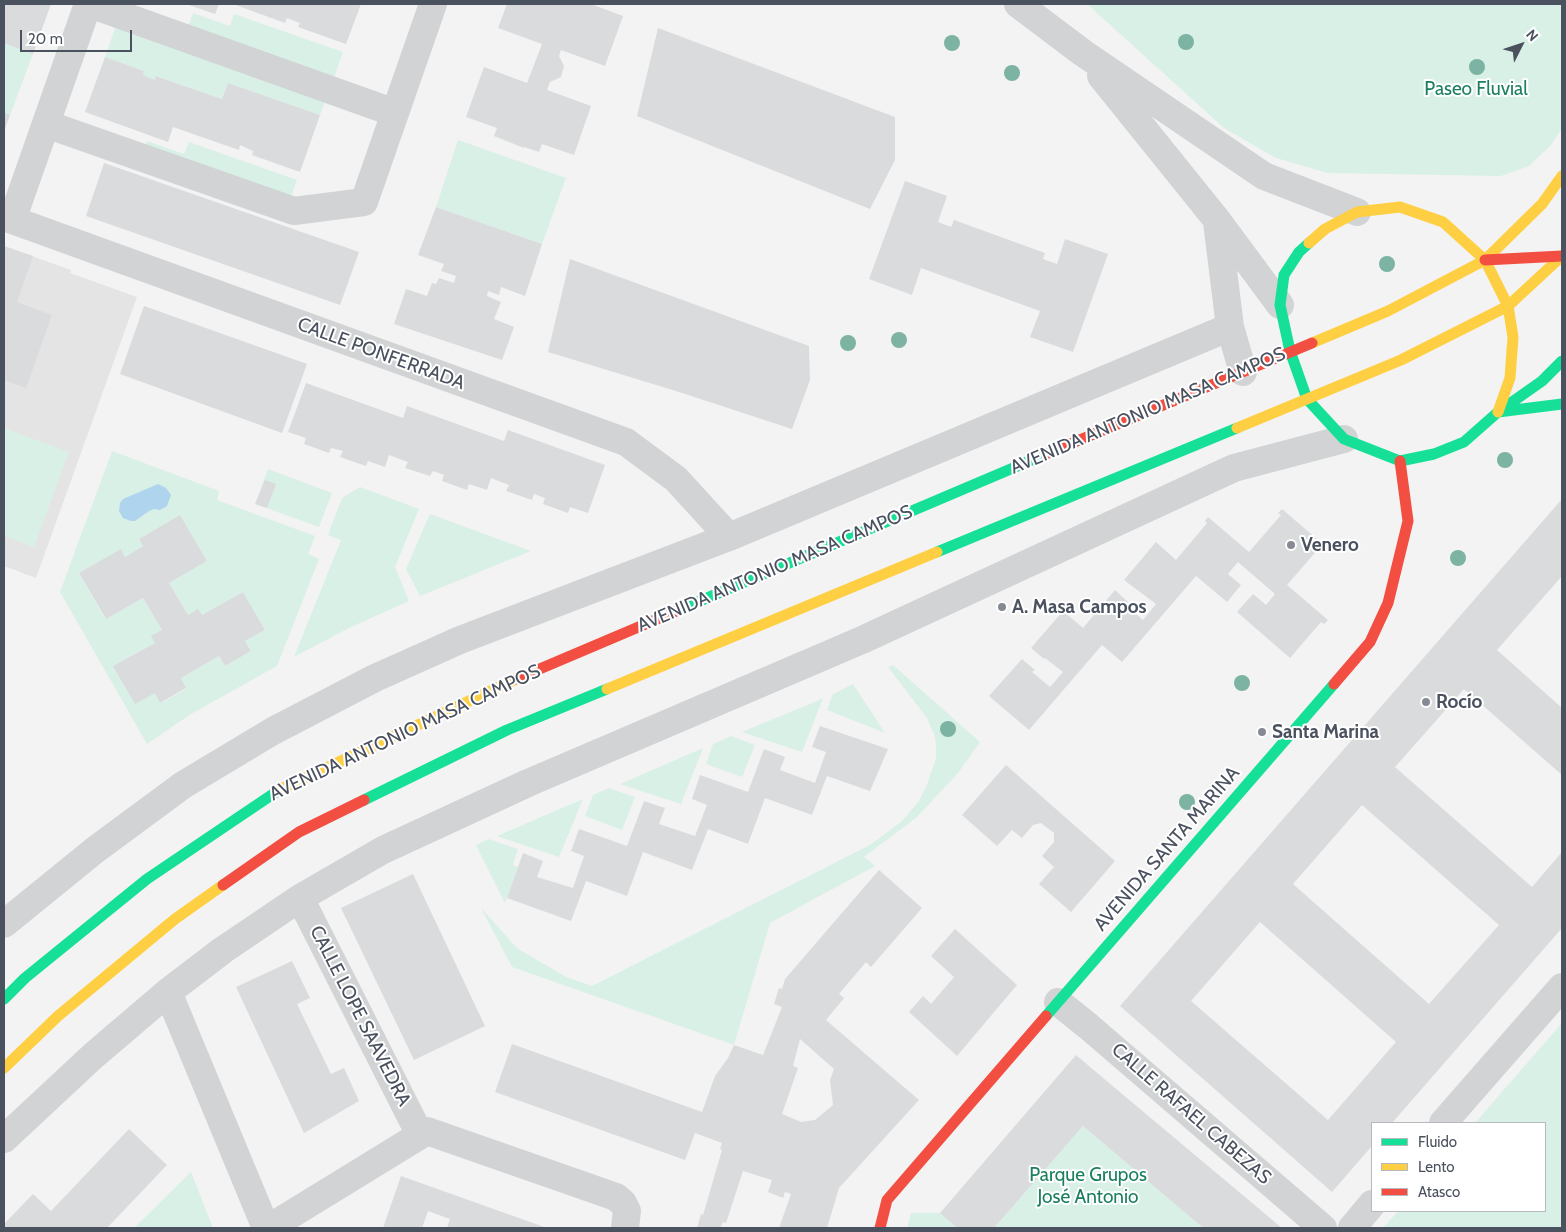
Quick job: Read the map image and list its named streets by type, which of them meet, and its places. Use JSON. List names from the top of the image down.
{
  "streets": {
    "main road": ["AVENIDA ANTONIO MASA CAMPOS", "AVENIDA SANTA MARINA"],
    "street": ["CALLE PONFERRADA", "CALLE LOPE SAAVEDRA", "CALLE RAFAEL CABEZAS"]
  },
  "crossings": [
    ["AVENIDA SANTA MARINA", "CALLE RAFAEL CABEZAS"]
  ],
  "parks": ["Paseo Fluvial", "Parque Grupos José Antonio"],
  "places": [
    "Venero",
    "A. Masa Campos",
    "Rocío",
    "Santa Marina"
  ],
  "legend": ["Fluido", "Lento", "Atasco"],
  "scale_bar": "20 m",
  "north": "top right"
}
